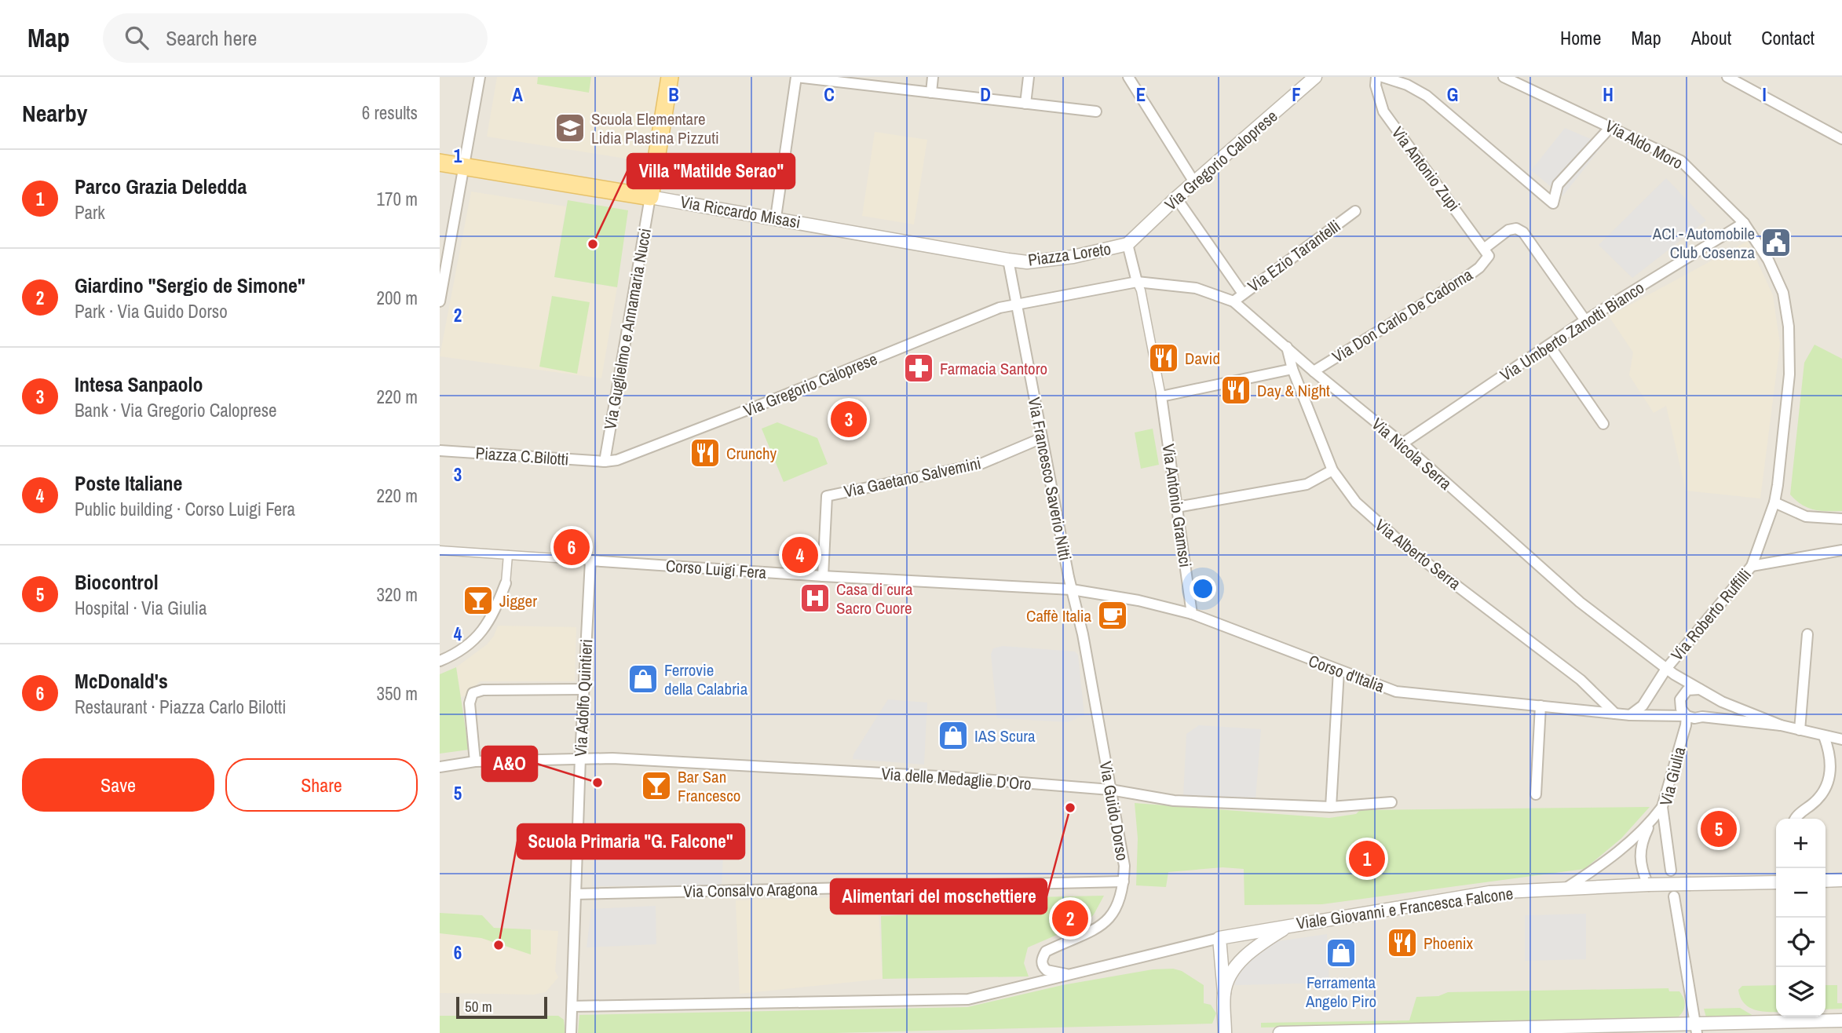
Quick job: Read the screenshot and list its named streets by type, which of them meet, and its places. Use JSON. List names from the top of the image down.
{
  "streets": {
    "main road": ["Via Riccardo Misasi"],
    "street": [
      "Via Aldo Moro",
      "Via Gregorio Caloprese",
      "Via Antonio Zupi",
      "Piazza Loreto",
      "Via Ezio Tarantelli",
      "Via Don Carlo De Cadorna",
      "Via Guglielmo e Annamaria Nucci",
      "Via Umberto Zanotti Bianco",
      "Via Nicola Serra",
      "Piazza C.Bilotti",
      "Via Gaetano Salvemini",
      "Via Francesco Saverio Nitti",
      "Via Antonio Gramsci",
      "Via Alberto Serra",
      "Corso Luigi Fera",
      "Via Roberto Ruffilli",
      "Corso d'Italia",
      "Via Adolfo Quintieri",
      "Via Giulia",
      "Via delle Medaglie D'Oro",
      "Via Guido Dorso",
      "Via Consalvo Aragona",
      "Viale Giovanni e Francesca Falcone"
    ]
  },
  "crossings": [
    ["Via Aldo Moro", "Via Umberto Zanotti Bianco"],
    ["Via Aldo Moro", "Via Roberto Ruffilli"],
    ["Via Gregorio Caloprese", "Piazza Loreto"],
    ["Via Gregorio Caloprese", "Via Guglielmo e Annamaria Nucci"],
    ["Via Gregorio Caloprese", "Piazza C.Bilotti"],
    ["Via Gregorio Caloprese", "Via Francesco Saverio Nitti"],
    ["Via Antonio Zupi", "Via Don Carlo De Cadorna"],
    ["Via Riccardo Misasi", "Piazza Loreto"],
    ["Via Riccardo Misasi", "Via Guglielmo e Annamaria Nucci"],
    ["Piazza Loreto", "Via Nicola Serra"],
    ["Piazza Loreto", "Via Francesco Saverio Nitti"],
    ["Piazza Loreto", "Via Antonio Gramsci"],
    ["Via Ezio Tarantelli", "Via Nicola Serra"],
    ["Via Don Carlo De Cadorna", "Via Umberto Zanotti Bianco"],
    ["Via Don Carlo De Cadorna", "Via Nicola Serra"],
    ["Via Guglielmo e Annamaria Nucci", "Piazza C.Bilotti"],
    ["Via Umberto Zanotti Bianco", "Via Nicola Serra"],
    ["Via Nicola Serra", "Via Alberto Serra"],
    ["Via Nicola Serra", "Via Roberto Ruffilli"],
    ["Via Nicola Serra", "Corso d'Italia"],
    ["Via Nicola Serra", "Via Giulia"],
    ["Via Gaetano Salvemini", "Via Francesco Saverio Nitti"],
    ["Via Gaetano Salvemini", "Corso Luigi Fera"],
    ["Via Francesco Saverio Nitti", "Corso Luigi Fera"],
    ["Via Francesco Saverio Nitti", "Corso d'Italia"],
    ["Via Francesco Saverio Nitti", "Via Guido Dorso"],
    ["Via Antonio Gramsci", "Corso d'Italia"],
    ["Via Alberto Serra", "Corso d'Italia"],
    ["Corso Luigi Fera", "Corso d'Italia"],
    ["Corso Luigi Fera", "Via Adolfo Quintieri"],
    ["Corso Luigi Fera", "Via Guido Dorso"],
    ["Via Roberto Ruffilli", "Corso d'Italia"],
    ["Corso d'Italia", "Via Giulia"],
    ["Corso d'Italia", "Via Guido Dorso"],
    ["Via Adolfo Quintieri", "Via delle Medaglie D'Oro"],
    ["Via Adolfo Quintieri", "Via Consalvo Aragona"],
    ["Via Adolfo Quintieri", "Viale Giovanni e Francesca Falcone"],
    ["Via delle Medaglie D'Oro", "Via Guido Dorso"],
    ["Via Guido Dorso", "Via Consalvo Aragona"],
    ["Via Guido Dorso", "Viale Giovanni e Francesca Falcone"]
  ],
  "places": {
    "school or university": ["Scuola Elementare Lidia Plastina Pizzuti"],
    "public building": ["ACI - Automobile Club Cosenza"],
    "other": [
      "Villa \"Matilde Serao\"",
      "A&O",
      "Alimentari del moschettiere",
      "Scuola Primaria \"G. Falcone\""
    ],
    "restaurant": [
      "David",
      "Day & Night",
      "Crunchy",
      "Phoenix"
    ],
    "pharmacy": ["Farmacia Santoro"],
    "hospital": ["Casa di cura Sacro Cuore"],
    "bar": ["Jigger", "Bar San Francesco"],
    "cafe": ["Caffè Italia"],
    "shop": ["Ferrovie della Calabria", "IAS Scura", "Ferramenta Angelo Piro"]
  },
  "scale_bar": "50 m",
  "page": {
    "header": "Map",
    "search": "Search here",
    "nav": [
      "Home",
      "Map",
      "About",
      "Contact"
    ],
    "heading": ["Nearby", "6 results"],
    "list": [
      {
        "mark": "1",
        "name": "Parco Grazia Deledda",
        "note": "Park",
        "value": "170 m"
      },
      {
        "mark": "2",
        "name": "Giardino \"Sergio de Simone\"",
        "note": "Park · Via Guido Dorso",
        "value": "200 m"
      },
      {
        "mark": "3",
        "name": "Intesa Sanpaolo",
        "note": "Bank · Via Gregorio Caloprese",
        "value": "220 m"
      },
      {
        "mark": "4",
        "name": "Poste Italiane",
        "note": "Public building · Corso Luigi Fera",
        "value": "220 m"
      },
      {
        "mark": "5",
        "name": "Biocontrol",
        "note": "Hospital · Via Giulia",
        "value": "320 m"
      },
      {
        "mark": "6",
        "name": "McDonald's",
        "note": "Restaurant · Piazza Carlo Bilotti",
        "value": "350 m"
      }
    ],
    "pins": [
      "3",
      "6",
      "4",
      "5",
      "1",
      "2"
    ],
    "buttons": ["Save", "Share"],
    "map_buttons": ["+", "−"],
    "scale": "50 m"
  },
  "grid": {
    "columns": [
      "A",
      "B",
      "C",
      "D",
      "E",
      "F",
      "G",
      "H",
      "I"
    ],
    "rows": [
      "1",
      "2",
      "3",
      "4",
      "5",
      "6"
    ]
  }
}
